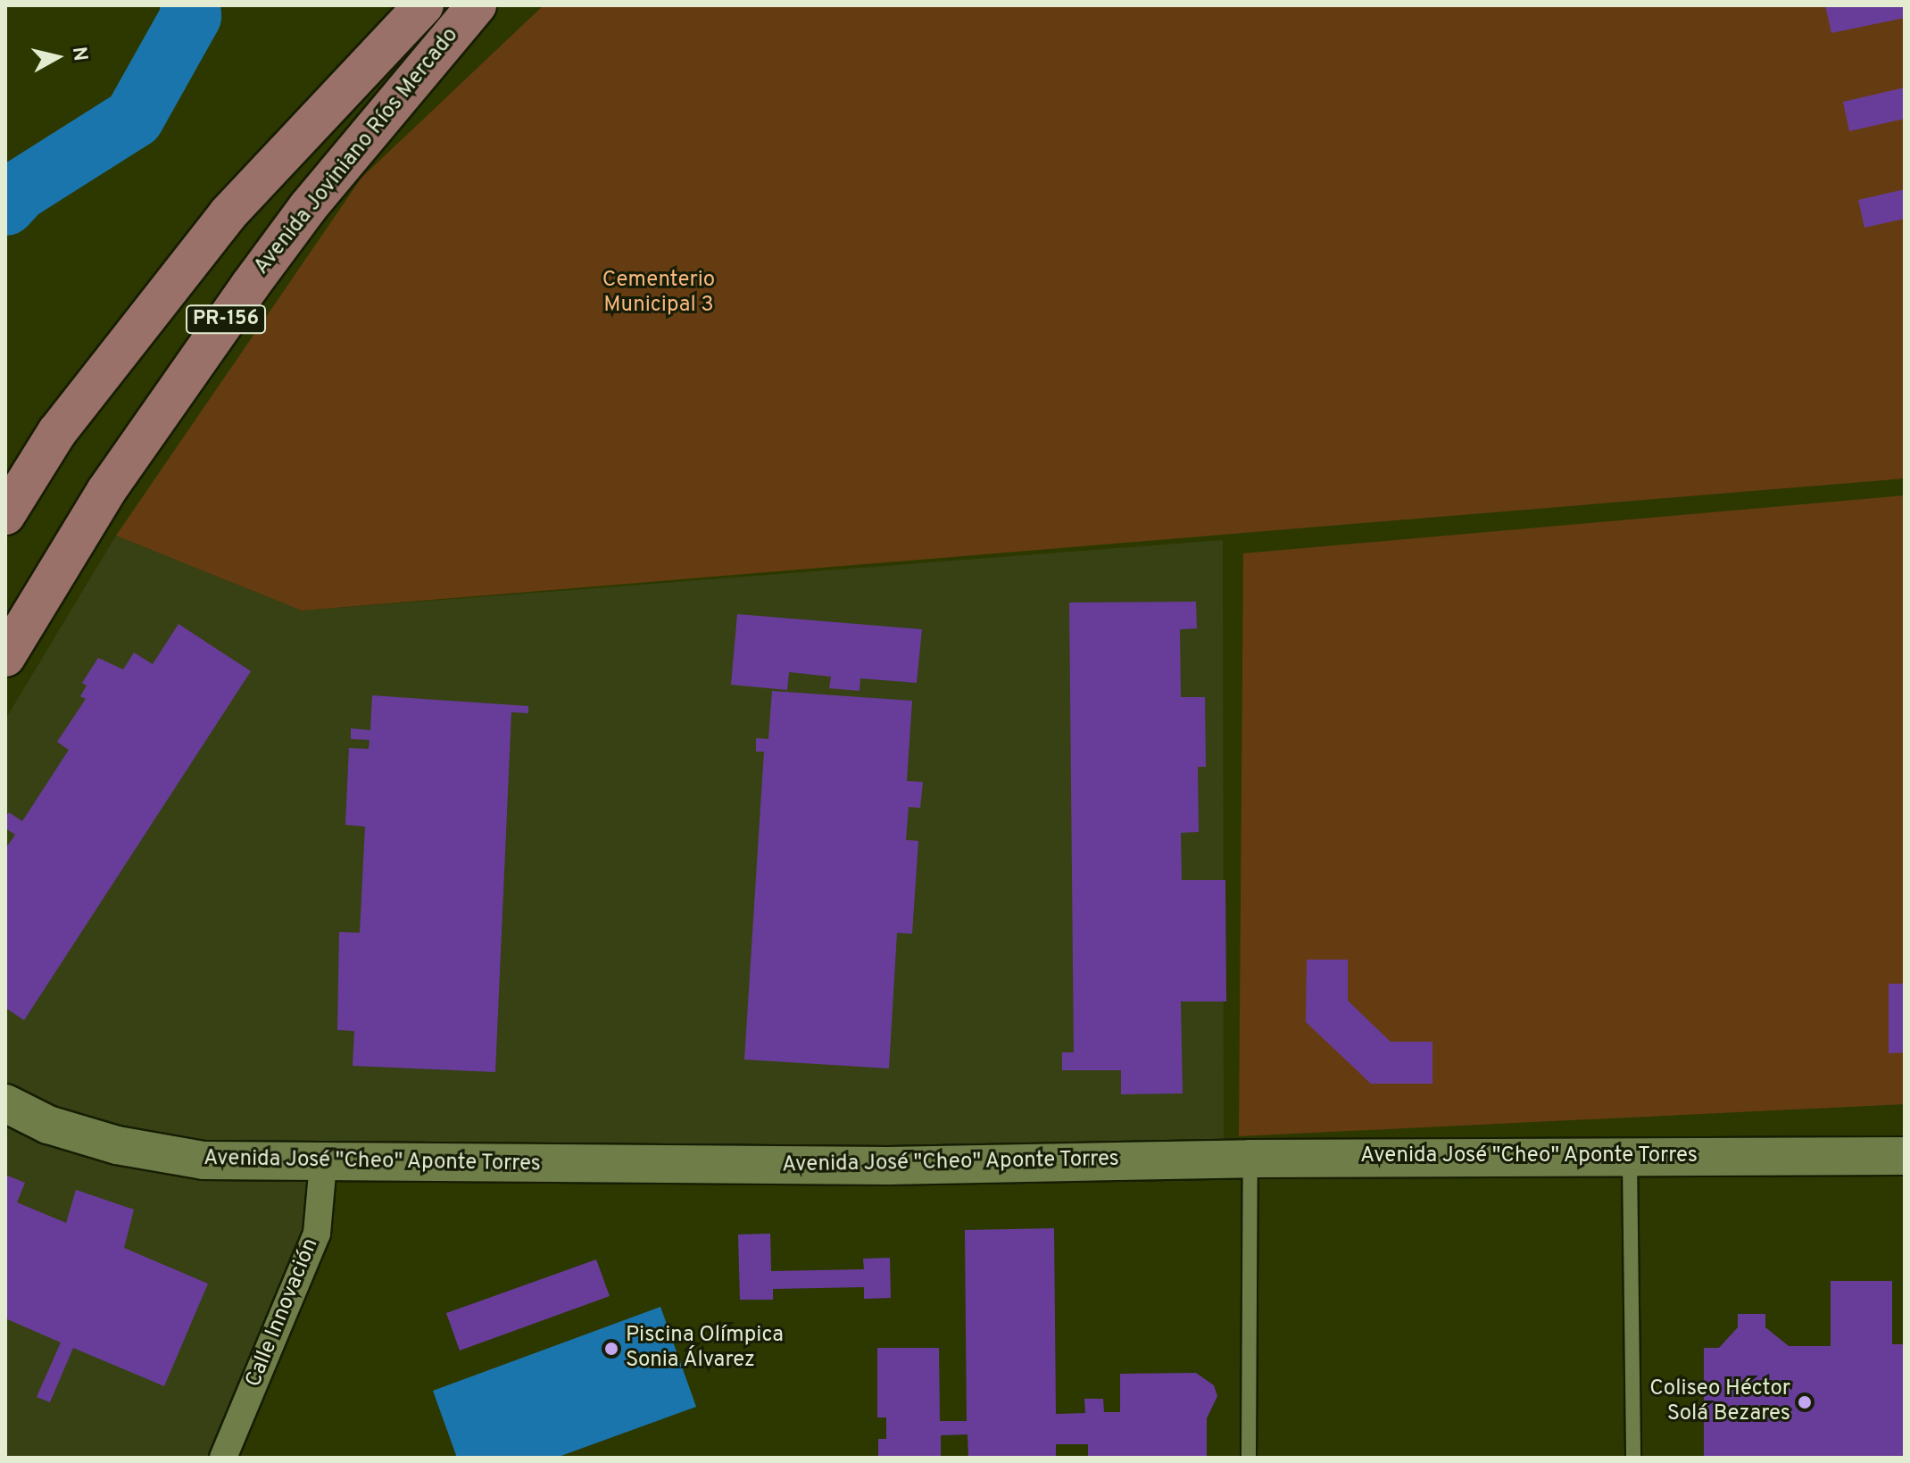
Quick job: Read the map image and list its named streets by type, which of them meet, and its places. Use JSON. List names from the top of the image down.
{
  "streets": {
    "main road": ["Avenida Joviniano Ríos Mercado", "PR-156"],
    "street": ["Avenida José \"Cheo\" Aponte Torres", "Calle Innovación"]
  },
  "crossings": [
    ["Avenida José \"Cheo\" Aponte Torres", "Calle Innovación"]
  ],
  "parks": ["Cementerio Municipal 3"],
  "places": ["Piscina Olímpica Sonia Álvarez", "Coliseo Héctor Solá Bezares"],
  "north": "right"
}
